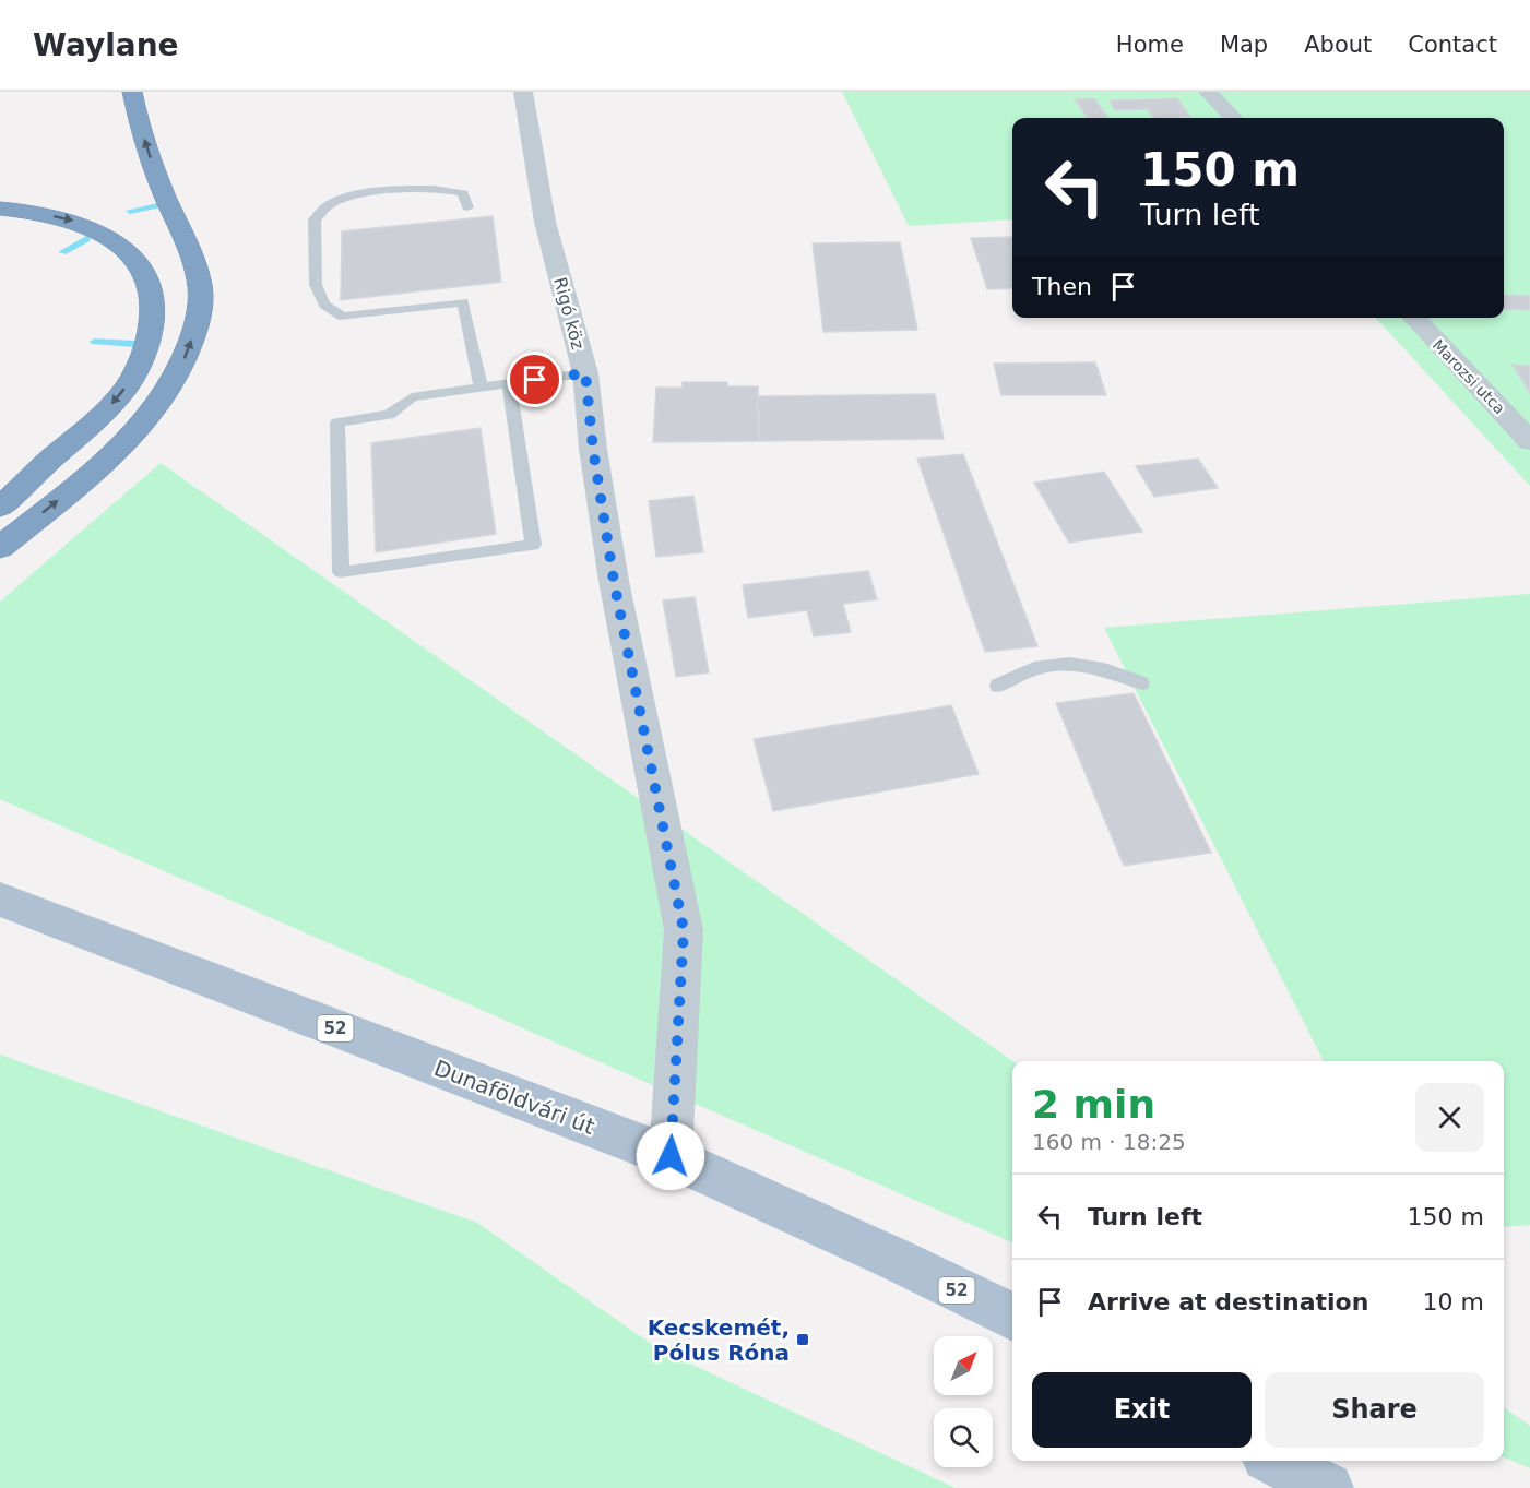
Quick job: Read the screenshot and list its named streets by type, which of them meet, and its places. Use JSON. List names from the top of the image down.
{
  "streets": {
    "main road": ["52", "Dunaföldvári út"],
    "street": ["Rigó köz", "Marozsi utca"]
  },
  "crossings": [
    ["Rigó köz", "Dunaföldvári út"]
  ],
  "places": {
    "transit": ["Kecskemét, Pólus Róna"]
  },
  "north": "top right",
  "page": {
    "header": "Waylane",
    "nav": [
      "Home",
      "Map",
      "About",
      "Contact"
    ],
    "turn": ["150 m", "Turn left"],
    "then": "Then",
    "heading": ["2 min", "160 m · 18:25"],
    "list": [
      {
        "name": "Turn left",
        "value": "150 m"
      },
      {
        "name": "Arrive at destination",
        "value": "10 m"
      }
    ],
    "buttons": ["Exit", "Share"]
  }
}
